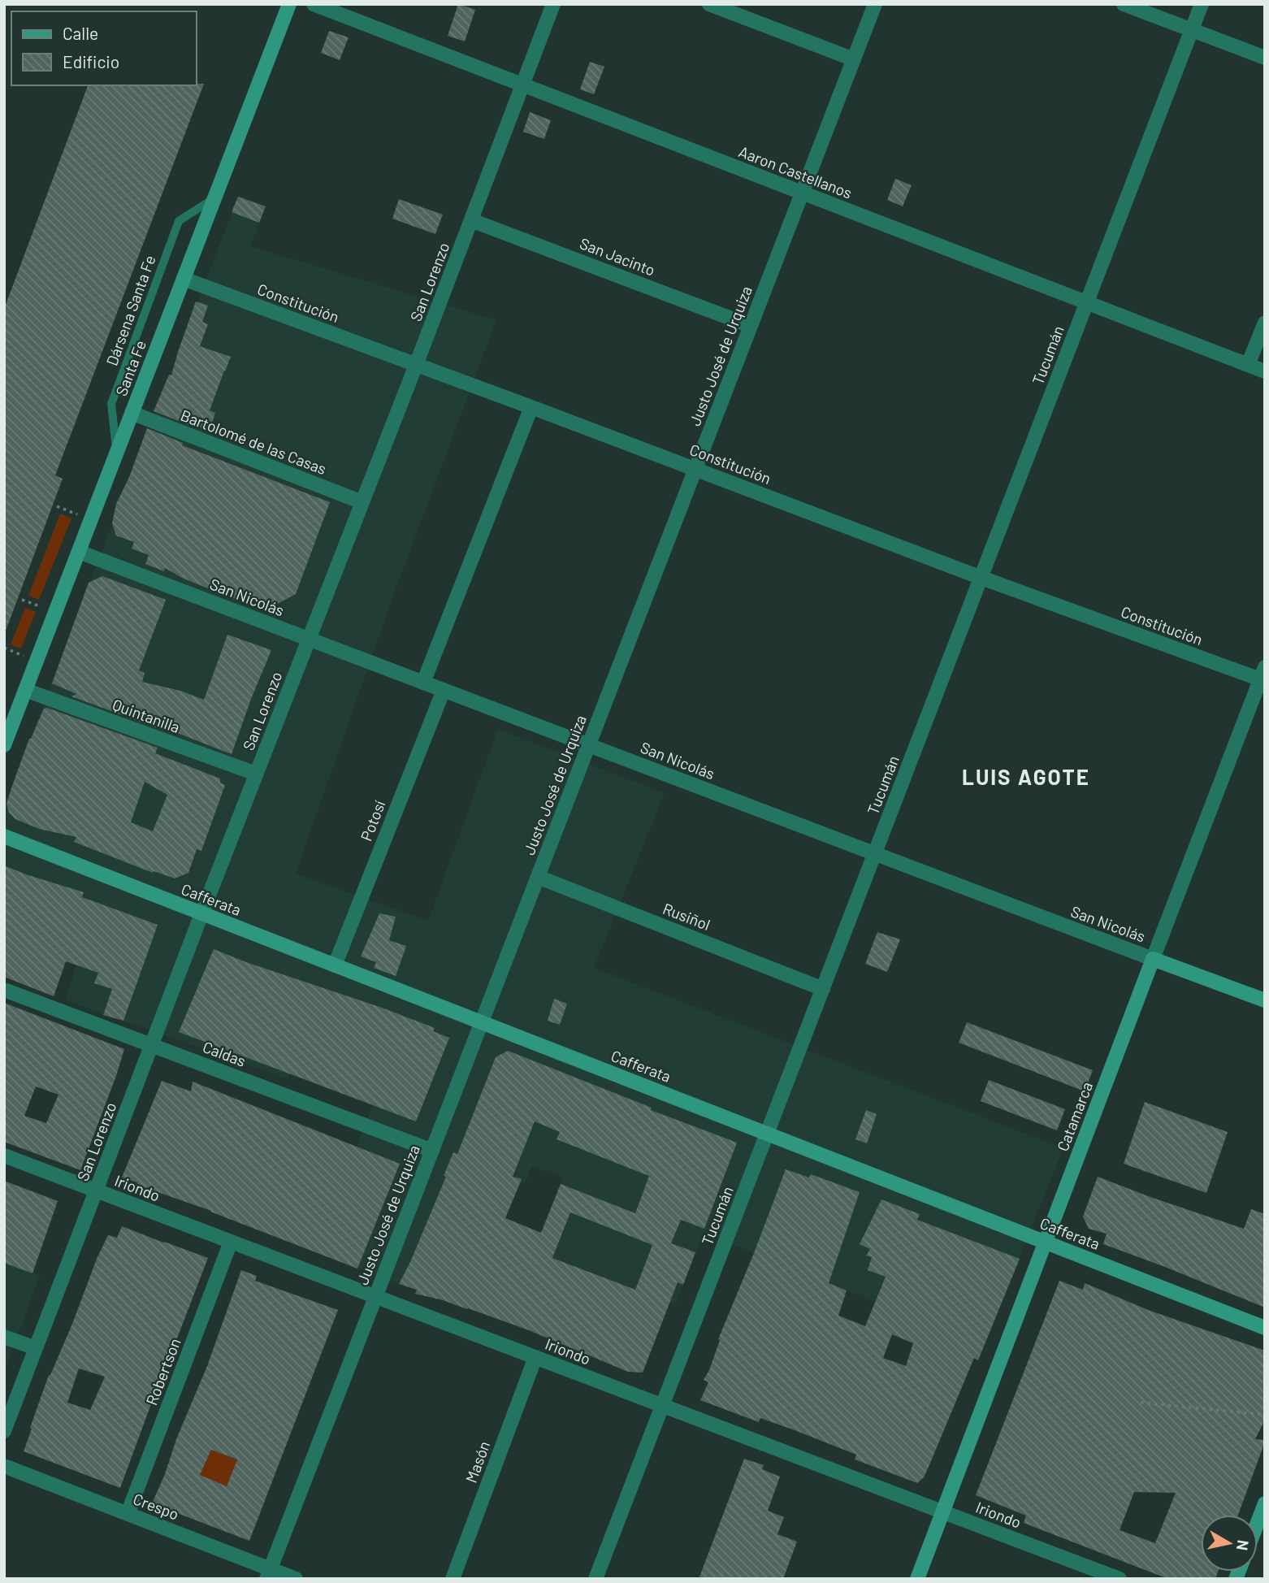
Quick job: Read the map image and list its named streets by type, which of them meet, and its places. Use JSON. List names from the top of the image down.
{
  "streets": {
    "main road": [
      "Santa Fe",
      "San Nicolás",
      "Cafferata",
      "Catamarca"
    ],
    "street": [
      "Aaron Castellanos",
      "San Jacinto",
      "San Lorenzo",
      "Constitución",
      "Tucumán",
      "Justo José de Urquiza",
      "Bartolomé de las Casas",
      "Quintanilla",
      "Potosí",
      "Rusiñol",
      "Caldas",
      "Iriondo",
      "Robertson",
      "Masón",
      "Crespo"
    ],
    "lane": ["Dársena Santa Fe"]
  },
  "crossings": [
    ["Aaron Castellanos", "San Lorenzo"],
    ["Aaron Castellanos", "Tucumán"],
    ["Aaron Castellanos", "Justo José de Urquiza"],
    ["San Jacinto", "San Lorenzo"],
    ["San Jacinto", "Justo José de Urquiza"],
    ["San Lorenzo", "Constitución"],
    ["San Lorenzo", "Bartolomé de las Casas"],
    ["San Lorenzo", "San Nicolás"],
    ["San Lorenzo", "Quintanilla"],
    ["San Lorenzo", "Cafferata"],
    ["San Lorenzo", "Caldas"],
    ["San Lorenzo", "Iriondo"],
    ["Constitución", "Tucumán"],
    ["Constitución", "Justo José de Urquiza"],
    ["Constitución", "Santa Fe"],
    ["Constitución", "Catamarca"],
    ["Dársena Santa Fe", "Santa Fe"],
    ["Tucumán", "San Nicolás"],
    ["Tucumán", "Cafferata"],
    ["Tucumán", "Rusiñol"],
    ["Tucumán", "Iriondo"],
    ["Justo José de Urquiza", "San Nicolás"],
    ["Justo José de Urquiza", "Cafferata"],
    ["Justo José de Urquiza", "Rusiñol"],
    ["Justo José de Urquiza", "Caldas"],
    ["Justo José de Urquiza", "Iriondo"],
    ["Justo José de Urquiza", "Crespo"],
    ["Santa Fe", "Bartolomé de las Casas"],
    ["Santa Fe", "San Nicolás"],
    ["Santa Fe", "Quintanilla"],
    ["San Nicolás", "Potosí"],
    ["San Nicolás", "Catamarca"],
    ["Potosí", "Cafferata"],
    ["Cafferata", "Catamarca"],
    ["Catamarca", "Iriondo"],
    ["Iriondo", "Robertson"],
    ["Iriondo", "Masón"],
    ["Robertson", "Crespo"]
  ],
  "districts": ["LUIS AGOTE"],
  "legend": ["Calle", "Edificio"],
  "north": "right"
}
